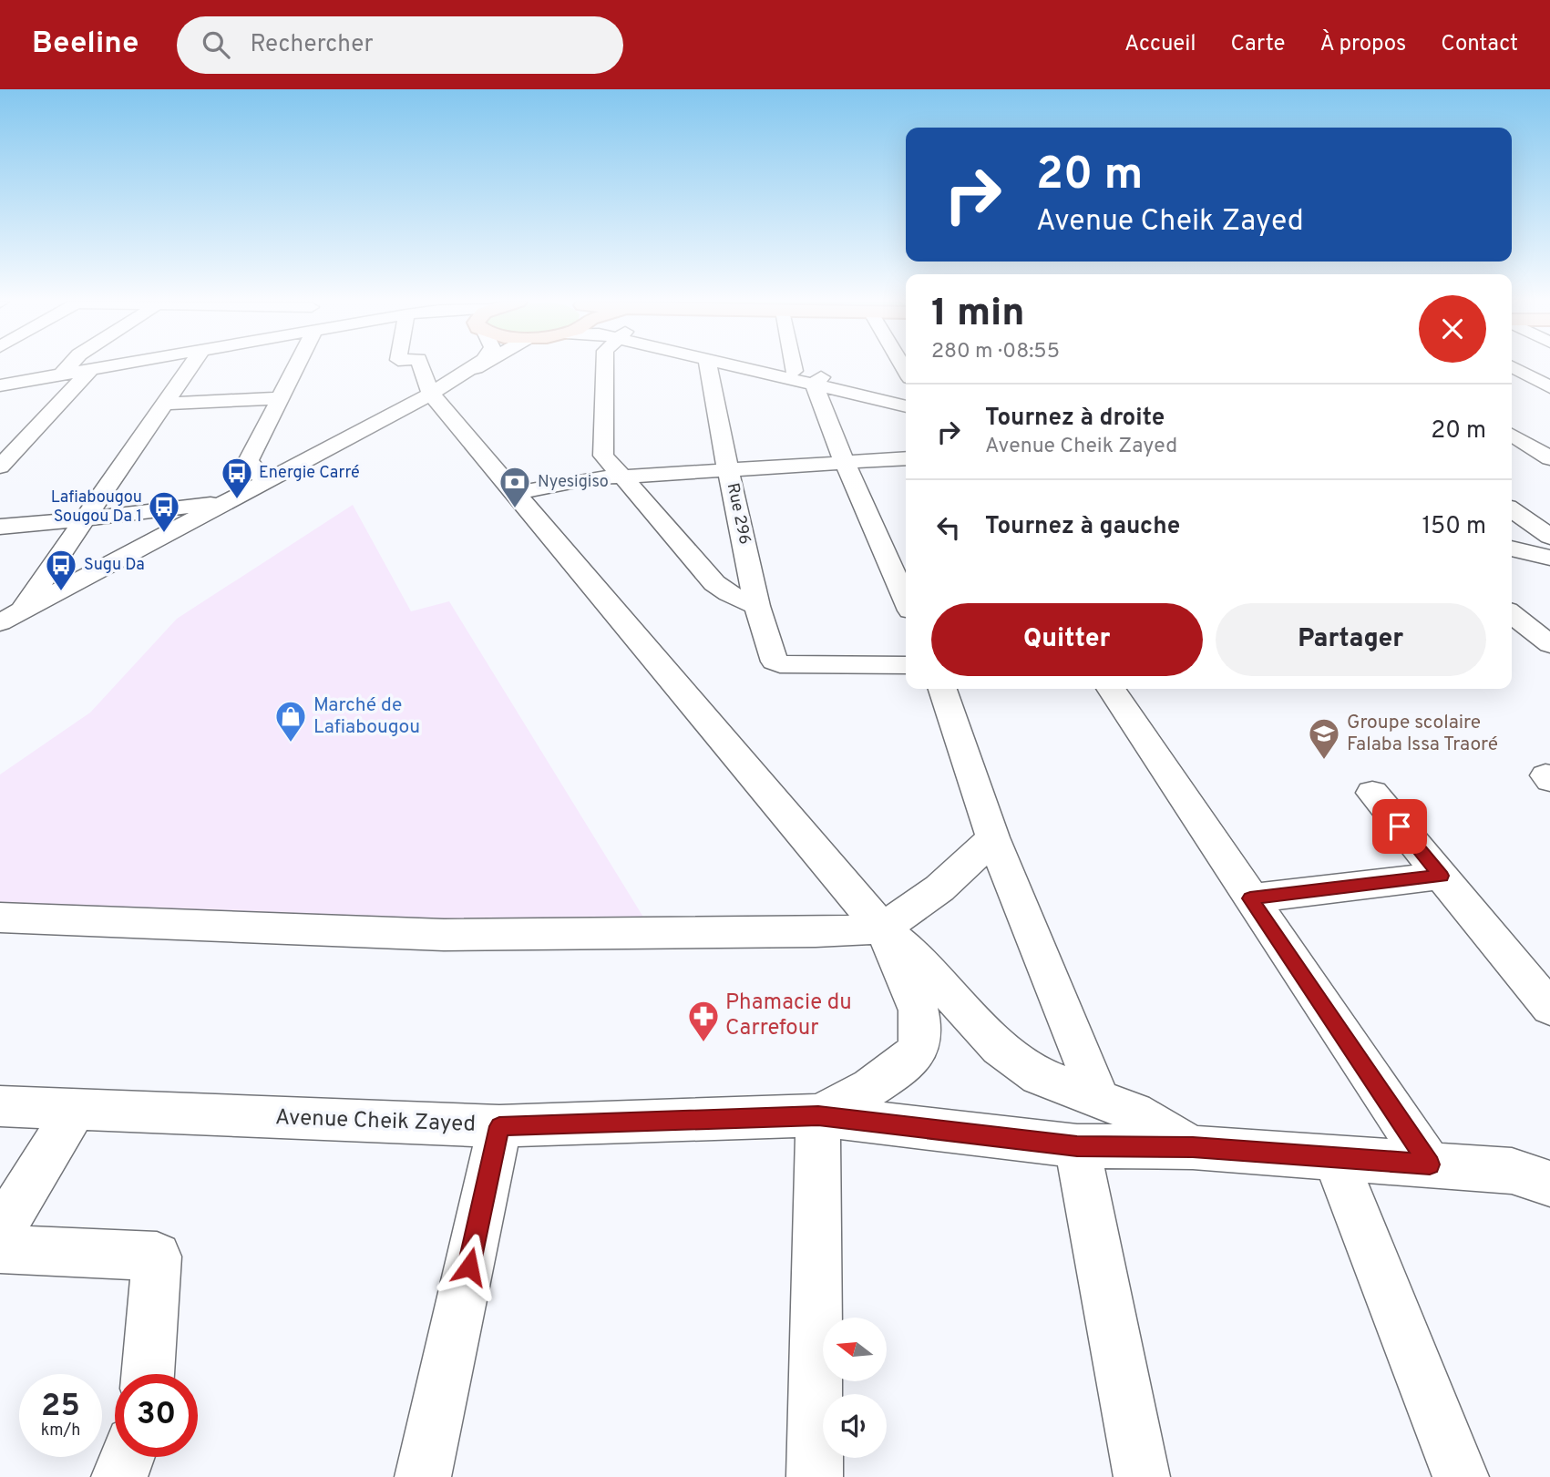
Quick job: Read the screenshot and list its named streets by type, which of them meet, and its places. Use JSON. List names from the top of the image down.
{
  "streets": {
    "street": ["Rue 296", "Avenue Cheik Zayed"]
  },
  "places": {
    "bus stop": ["Energie Carré", "Lafiabougou Sougou Da 1", "Sugu Da"],
    "bank": ["Nyesigiso"],
    "shop": ["Marché de Lafiabougou"],
    "school or university": ["Groupe scolaire Falaba Issa Traoré"],
    "pharmacy": ["Phamacie du Carrefour"]
  },
  "north": "left",
  "page": {
    "header": "Beeline",
    "search": "Rechercher",
    "nav": [
      "Accueil",
      "Carte",
      "À propos",
      "Contact"
    ],
    "turn": ["20 m", "Avenue Cheik Zayed"],
    "heading": ["1 min", "280 m · 08:55"],
    "list": [
      {
        "name": "Tournez à droite",
        "note": "Avenue Cheik Zayed",
        "value": "20 m"
      },
      {
        "name": "Tournez à gauche",
        "value": "150 m"
      }
    ],
    "buttons": ["Quitter", "Partager"],
    "speed": "25 km/h",
    "limit": "30"
  }
}
